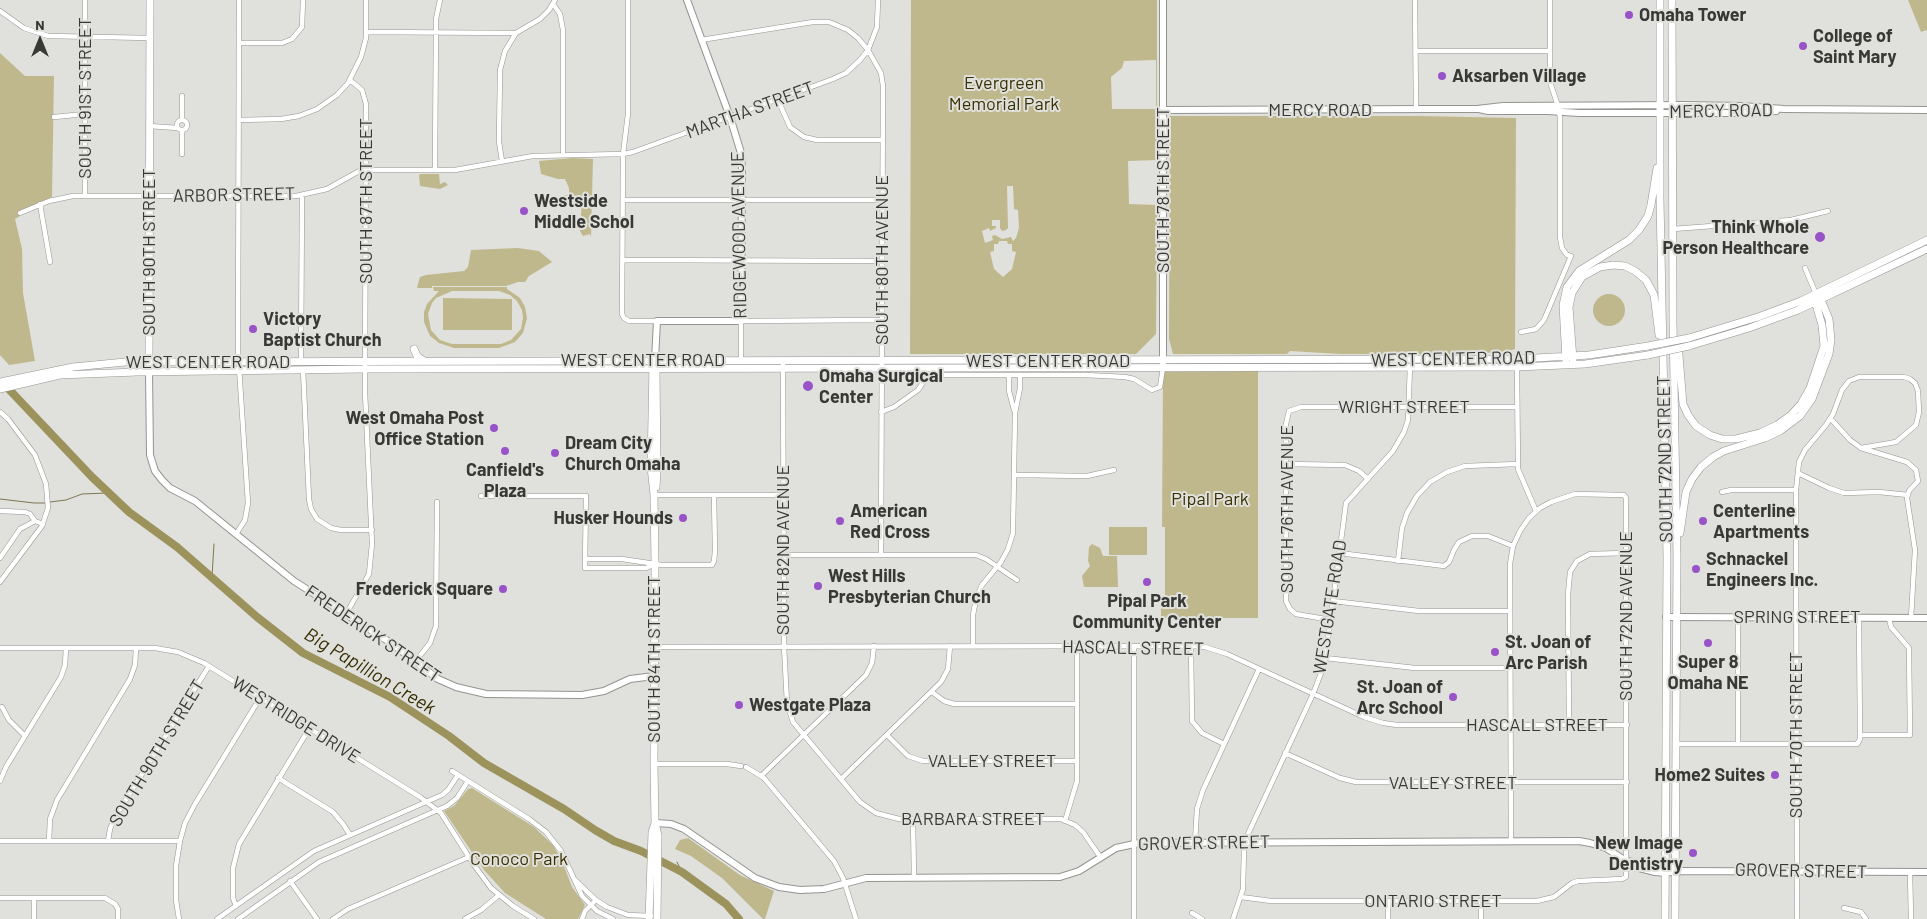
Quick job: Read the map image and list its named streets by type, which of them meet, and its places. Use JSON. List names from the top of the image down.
{
  "streets": {
    "main road": [
      "MERCY ROAD",
      "SOUTH 78TH STREET",
      "RIDGEWOOD AVENUE",
      "SOUTH 90TH STREET",
      "WEST CENTER ROAD",
      "SOUTH 72ND STREET",
      "SPRING STREET",
      "FREDERICK STREET",
      "SOUTH 84TH STREET",
      "GROVER STREET"
    ],
    "street": [
      "SOUTH 91ST STREET",
      "MARTHA STREET",
      "ARBOR STREET",
      "SOUTH 87TH STREET",
      "SOUTH 80TH AVENUE",
      "WRIGHT STREET",
      "SOUTH 76TH AVENUE",
      "SOUTH 82ND AVENUE",
      "WESTGATE ROAD",
      "SOUTH 72ND AVENUE",
      "HASCALL STREET",
      "WESTRIDGE DRIVE",
      "SOUTH 70TH STREET",
      "VALLEY STREET",
      "BARBARA STREET",
      "ONTARIO STREET"
    ]
  },
  "crossings": [
    ["SOUTH 91ST STREET", "ARBOR STREET"],
    ["MARTHA STREET", "ARBOR STREET"],
    ["MARTHA STREET", "RIDGEWOOD AVENUE"],
    ["MARTHA STREET", "SOUTH 80TH AVENUE"],
    ["MERCY ROAD", "SOUTH 78TH STREET"],
    ["MERCY ROAD", "SOUTH 72ND STREET"],
    ["SOUTH 78TH STREET", "WEST CENTER ROAD"],
    ["ARBOR STREET", "SOUTH 87TH STREET"],
    ["ARBOR STREET", "SOUTH 90TH STREET"],
    ["SOUTH 87TH STREET", "WEST CENTER ROAD"],
    ["SOUTH 87TH STREET", "FREDERICK STREET"],
    ["RIDGEWOOD AVENUE", "SOUTH 80TH AVENUE"],
    ["RIDGEWOOD AVENUE", "WEST CENTER ROAD"],
    ["SOUTH 90TH STREET", "WEST CENTER ROAD"],
    ["SOUTH 90TH STREET", "FREDERICK STREET"],
    ["SOUTH 90TH STREET", "WESTRIDGE DRIVE"],
    ["SOUTH 80TH AVENUE", "WEST CENTER ROAD"],
    ["WEST CENTER ROAD", "SOUTH 82ND AVENUE"],
    ["WEST CENTER ROAD", "WESTGATE ROAD"],
    ["WEST CENTER ROAD", "SOUTH 84TH STREET"],
    ["WRIGHT STREET", "SOUTH 76TH AVENUE"],
    ["WRIGHT STREET", "WESTGATE ROAD"],
    ["SOUTH 72ND STREET", "SPRING STREET"],
    ["SOUTH 72ND STREET", "GROVER STREET"],
    ["SOUTH 76TH AVENUE", "WESTGATE ROAD"],
    ["SOUTH 82ND AVENUE", "HASCALL STREET"],
    ["SOUTH 82ND AVENUE", "BARBARA STREET"],
    ["WESTGATE ROAD", "HASCALL STREET"],
    ["WESTGATE ROAD", "VALLEY STREET"],
    ["WESTGATE ROAD", "GROVER STREET"],
    ["WESTGATE ROAD", "ONTARIO STREET"],
    ["SOUTH 72ND AVENUE", "HASCALL STREET"],
    ["SOUTH 72ND AVENUE", "VALLEY STREET"],
    ["SOUTH 72ND AVENUE", "GROVER STREET"],
    ["SOUTH 72ND AVENUE", "ONTARIO STREET"],
    ["SPRING STREET", "SOUTH 70TH STREET"],
    ["FREDERICK STREET", "SOUTH 84TH STREET"],
    ["HASCALL STREET", "SOUTH 84TH STREET"],
    ["SOUTH 84TH STREET", "GROVER STREET"],
    ["SOUTH 70TH STREET", "GROVER STREET"],
    ["BARBARA STREET", "GROVER STREET"]
  ],
  "water": ["Big Papillion Creek"],
  "parks": ["Evergreen Memorial Park", "Pipal Park", "Conoco Park"],
  "places": [
    "Omaha Tower",
    "College of Saint Mary",
    "Aksarben Village",
    "Westside Middle Schol",
    "Think Whole Person Healthcare",
    "Victory Baptist Church",
    "Omaha Surgical Center",
    "West Omaha Post Office Station",
    "Canfield's Plaza",
    "Dream City Church Omaha",
    "Husker Hounds",
    "American Red Cross",
    "Centerline Apartments",
    "Schnackel Engineers Inc.",
    "Pipal Park Community Center",
    "West Hills Presbyterian Church",
    "Frederick Square",
    "Super 8 Omaha NE",
    "St. Joan of Arc Parish",
    "St. Joan of Arc School",
    "Westgate Plaza",
    "Home2 Suites",
    "New Image Dentistry"
  ],
  "north": "top"
}
